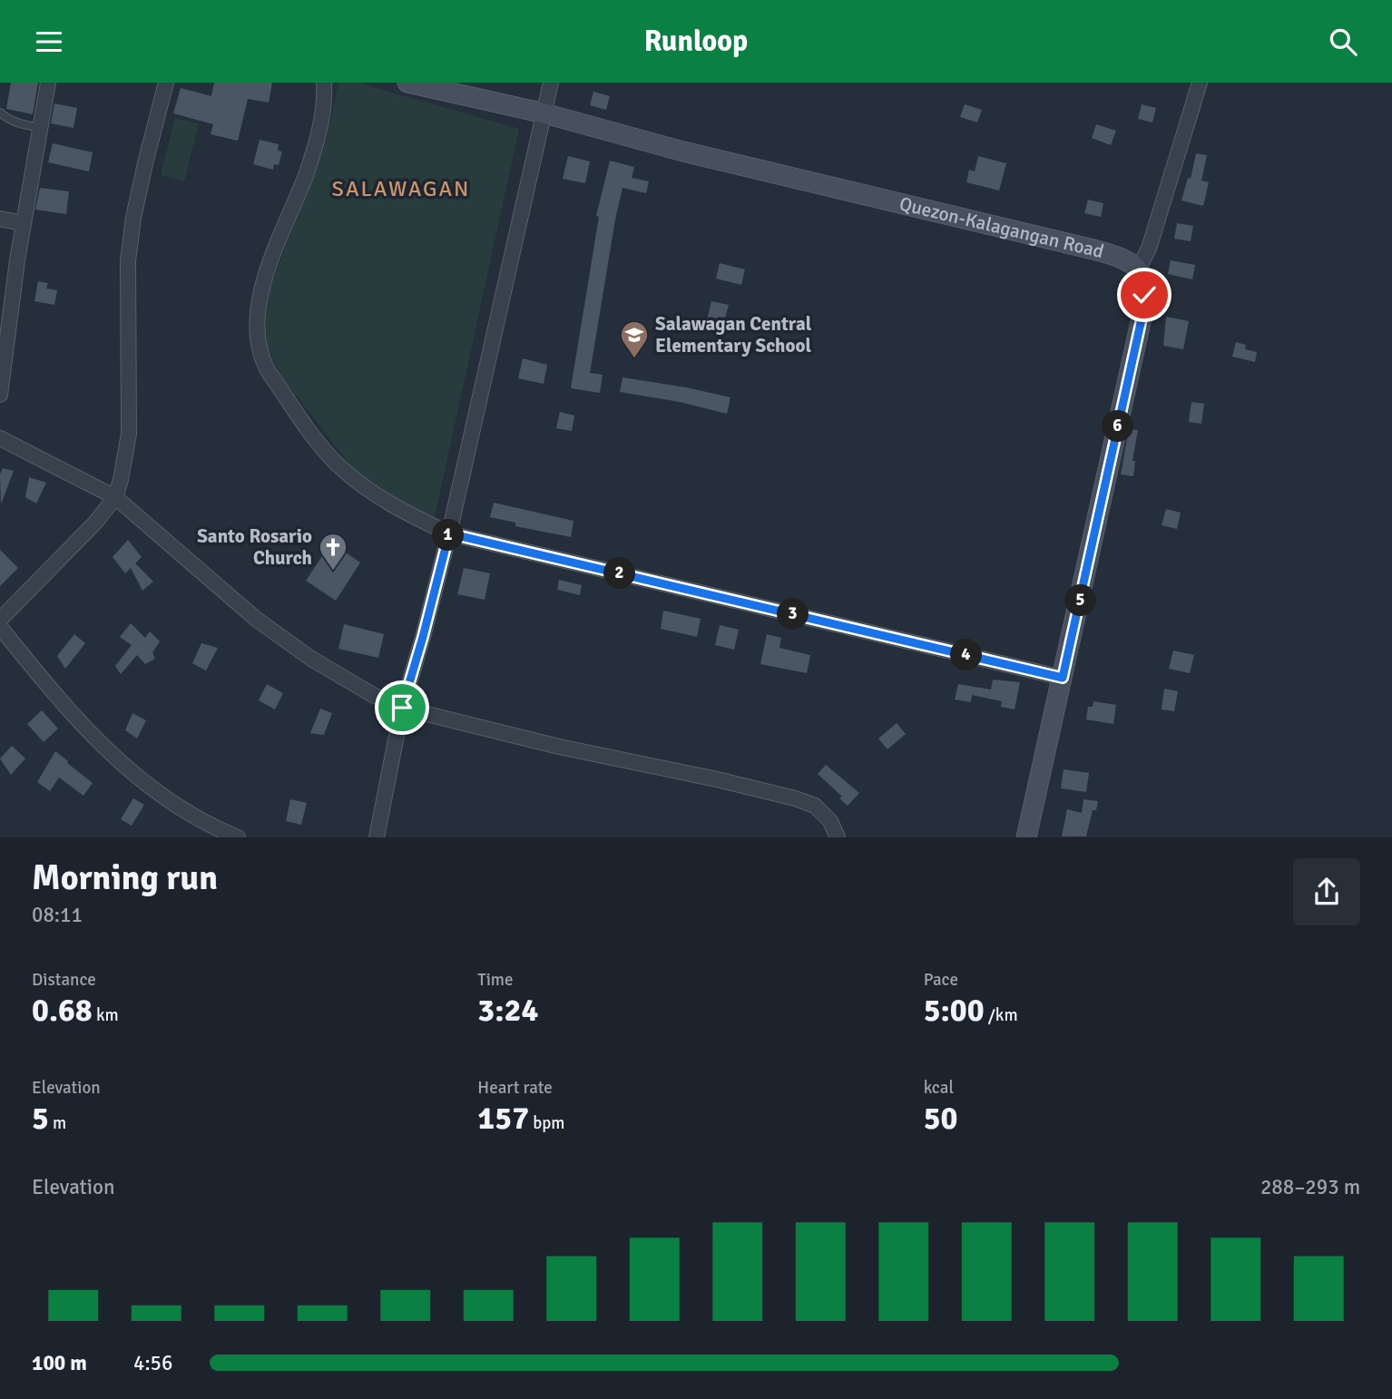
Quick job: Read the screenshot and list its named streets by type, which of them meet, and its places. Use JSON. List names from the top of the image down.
{
  "streets": {
    "main road": ["Quezon-Kalagangan Road"]
  },
  "districts": ["SALAWAGAN"],
  "places": {
    "school or university": ["Salawagan Central Elementary School"],
    "church": ["Santo Rosario Church"]
  },
  "page": {
    "header": "Runloop",
    "pins": [
      "6",
      "1",
      "2",
      "5",
      "3",
      "4"
    ],
    "heading": ["Morning run", "08:11"],
    "stats": [
      ["Distance", "0.68 km"],
      ["Time", "3:24"],
      ["Pace", "5:00 /km"],
      ["Elevation", "5 m"],
      ["Heart rate", "157 bpm"],
      ["kcal", "50"]
    ],
    "chart": ["Elevation", "288–293 m"],
    "list": [
      {
        "name": "100 m",
        "note": "4:56"
      }
    ]
  }
}
